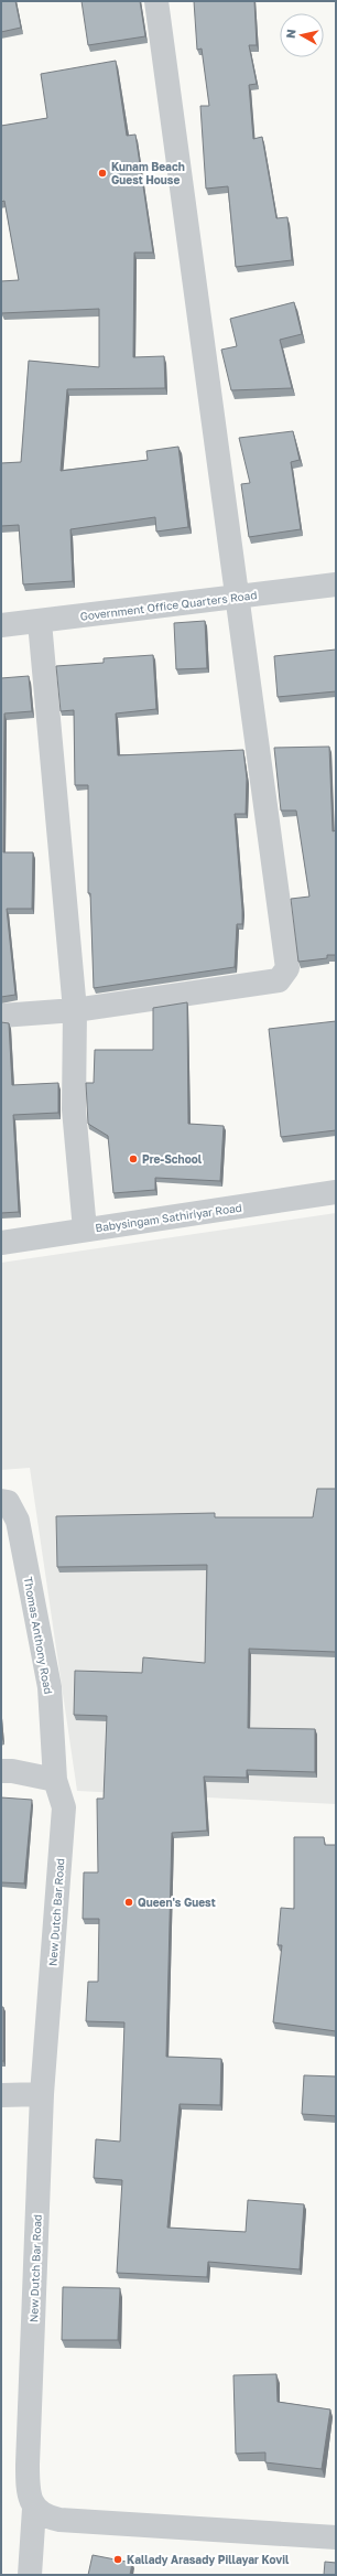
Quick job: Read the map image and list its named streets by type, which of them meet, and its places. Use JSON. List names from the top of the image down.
{
  "streets": {
    "street": [
      "Government Office Quarters Road",
      "Babysingam Sathiriyar Road",
      "Thomas Anthony Road",
      "New Dutch Bar Road"
    ]
  },
  "crossings": [
    ["Thomas Anthony Road", "New Dutch Bar Road"]
  ],
  "places": [
    "Kunam Beach Guest House",
    "Pre-School",
    "Queen's Guest",
    "Kallady Arasady Pillayar Kovil"
  ],
  "north": "left"
}
